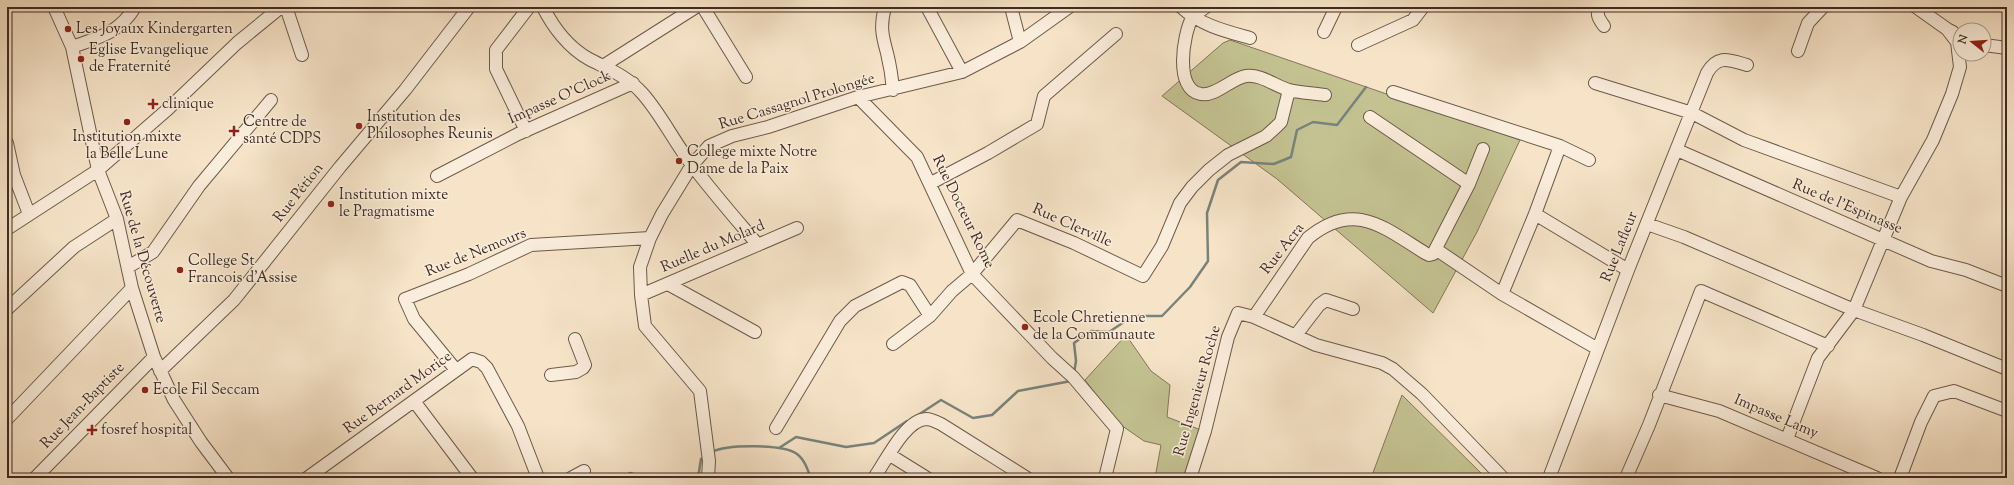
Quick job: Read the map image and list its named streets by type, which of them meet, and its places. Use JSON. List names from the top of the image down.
{
  "streets": {
    "street": [
      "Impasse O'Clock",
      "Rue Cassagnol Prolongée",
      "Rue Pétion",
      "Rue de l'Espinasse",
      "Rue Docteur Rome",
      "Rue Clerville",
      "Ruelle du Molard",
      "Rue Lafleur",
      "Rue Acra",
      "Rue de Nemours",
      "Rue de la Découverte",
      "Rue Ingenieur Roche",
      "Rue Bernard Morice",
      "Rue Jean-Baptiste",
      "Impasse Lamy"
    ]
  },
  "crossings": [
    ["Rue Cassagnol Prolongée", "Rue Docteur Rome"],
    ["Rue Cassagnol Prolongée", "Ruelle du Molard"],
    ["Rue Cassagnol Prolongée", "Rue de Nemours"],
    ["Rue Pétion", "Rue de la Découverte"],
    ["Rue de l'Espinasse", "Rue Lafleur"],
    ["Rue Docteur Rome", "Rue Clerville"],
    ["Rue Acra", "Rue Ingenieur Roche"],
    ["Rue de Nemours", "Rue Bernard Morice"],
    ["Rue de la Découverte", "Rue Jean-Baptiste"]
  ],
  "places": {
    "other": [
      "Les Joyaux Kindergarten",
      "Eglise Evangelique de Fraternité",
      "Institution mixte la Belle Lune",
      "Institution des Philosophes Reunis",
      "College mixte Notre Dame de la Paix",
      "Institution mixte le Pragmatisme",
      "College St Francois d'Assise",
      "Ecole Chretienne de la Communaute",
      "Ecole Fil Seccam"
    ],
    "health": ["clinique", "Centre de santé CDPS", "fosref hospital"]
  },
  "north": "left"
}
